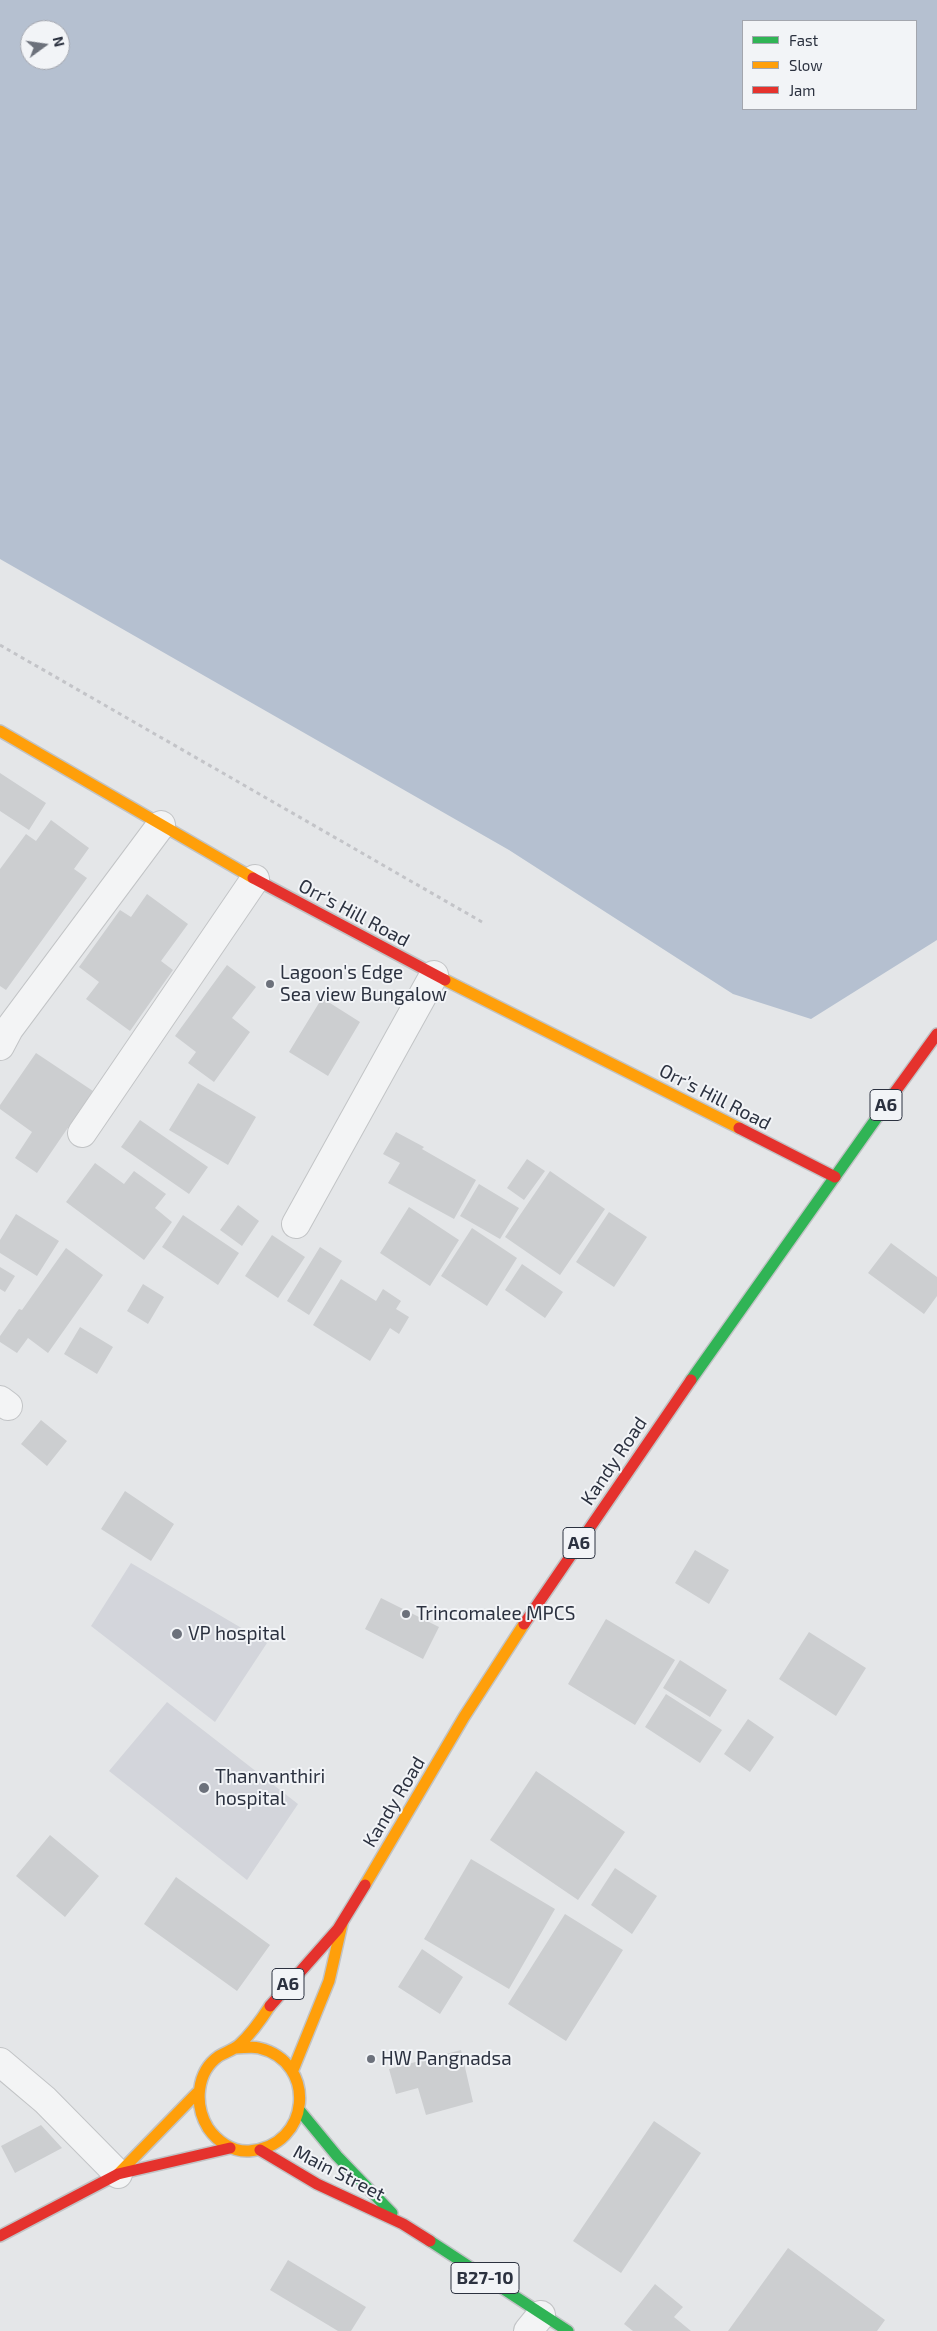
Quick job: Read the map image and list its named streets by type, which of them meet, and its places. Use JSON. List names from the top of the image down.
{
  "streets": {
    "main road": [
      "Orr’s Hill Road",
      "A6",
      "Kandy Road",
      "Main Street",
      "B27-10"
    ]
  },
  "crossings": [
    ["Orr’s Hill Road", "Kandy Road"],
    ["Kandy Road", "Main Street"]
  ],
  "places": [
    "Lagoon's Edge Sea view Bungalow",
    "Trincomalee MPCS",
    "VP hospital",
    "Thanvanthiri hospital",
    "HW Pangnadsa"
  ],
  "legend": ["Fast", "Slow", "Jam"],
  "north": "right"
}
